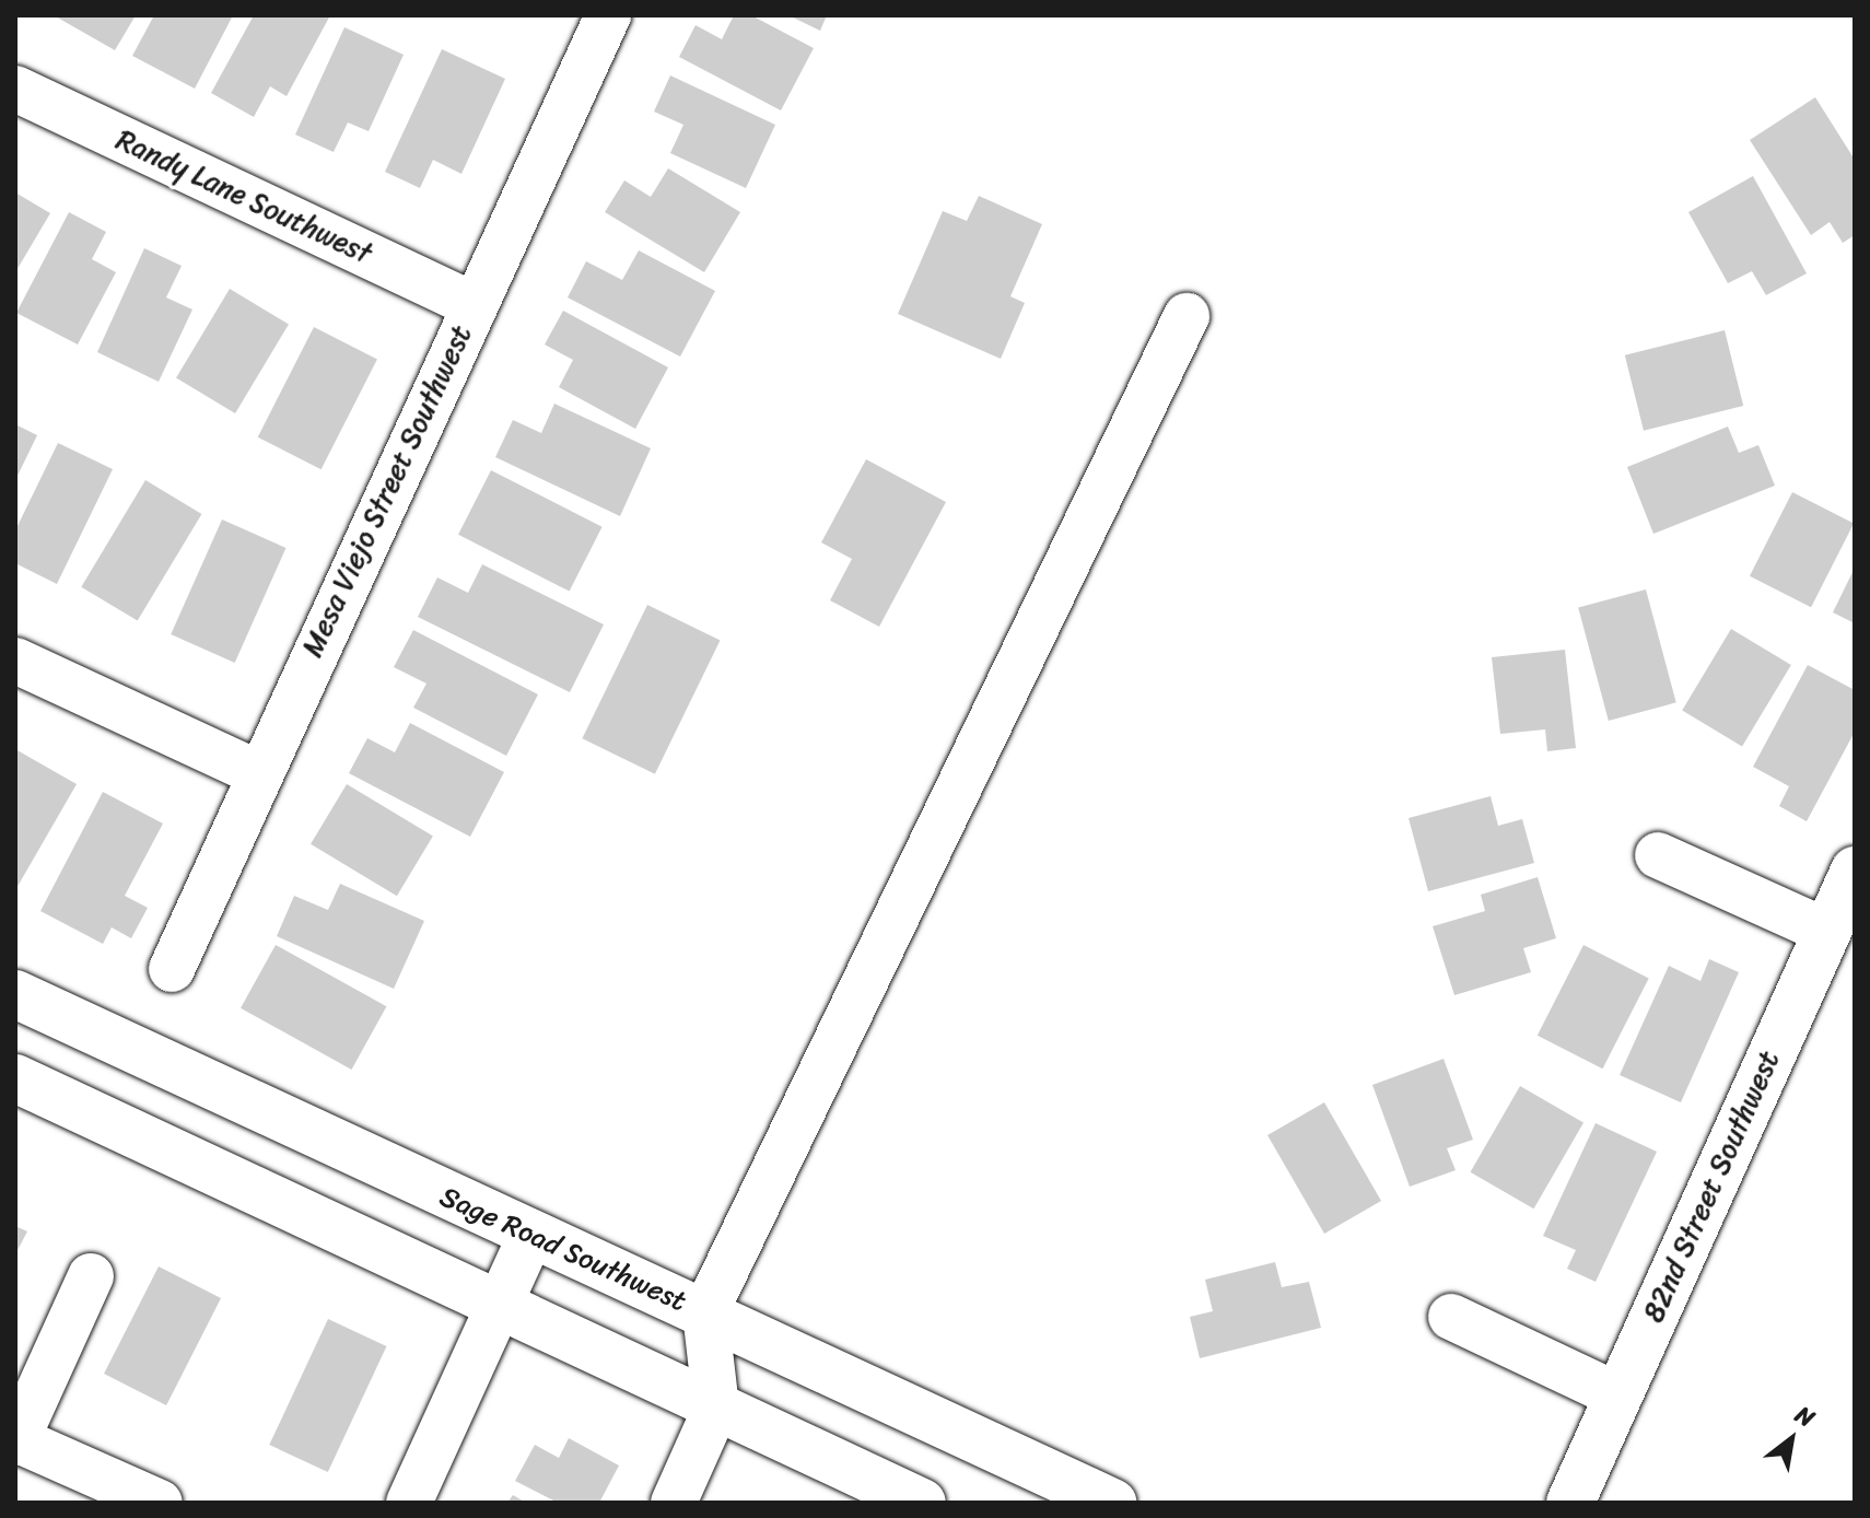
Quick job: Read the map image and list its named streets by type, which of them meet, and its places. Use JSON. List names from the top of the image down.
{
  "streets": {
    "street": [
      "Randy Lane Southwest",
      "Mesa Viejo Street Southwest",
      "82nd Street Southwest",
      "Sage Road Southwest"
    ]
  },
  "crossings": [
    ["Randy Lane Southwest", "Mesa Viejo Street Southwest"]
  ],
  "north": "top right"
}
